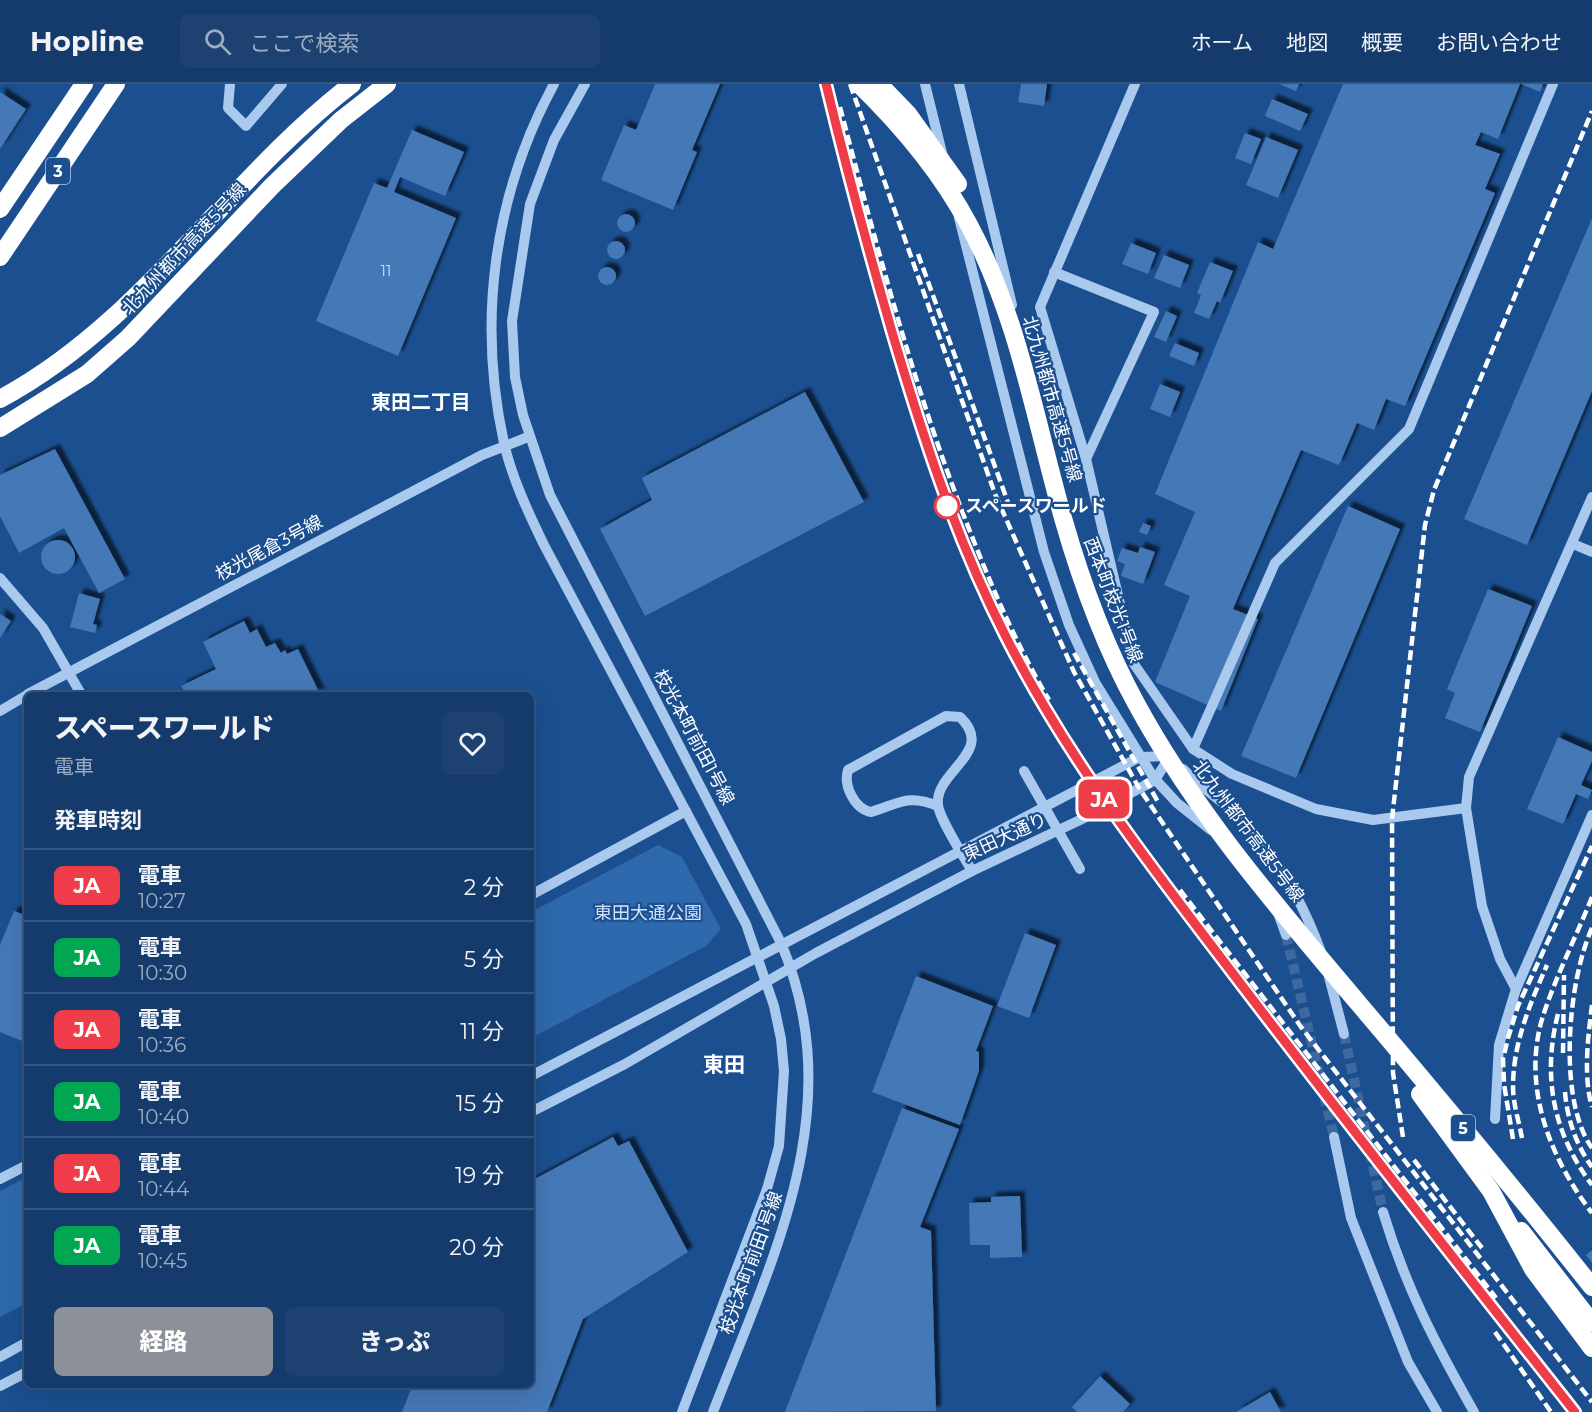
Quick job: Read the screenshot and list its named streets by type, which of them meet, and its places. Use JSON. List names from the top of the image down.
{
  "streets": {
    "highway": ["3", "北九州都市高速5号線", "5"],
    "street": [
      "枝光尾倉3号線",
      "西本町枝光1号線",
      "枝光本町前田1号線",
      "東田大通り"
    ]
  },
  "crossings": [
    ["北九州都市高速5号線", "5"],
    ["枝光尾倉3号線", "枝光本町前田1号線"],
    ["西本町枝光1号線", "東田大通り"],
    ["枝光本町前田1号線", "東田大通り"]
  ],
  "districts": ["東田二丁目", "東田"],
  "parks": ["東田大通公園"],
  "places": ["スペースワールド"],
  "house_numbers": ["11"],
  "page": {
    "header": "Hopline",
    "search": "ここで検索",
    "nav": [
      "ホーム",
      "地図",
      "概要",
      "お問い合わせ"
    ],
    "on_map": "JA",
    "heading": [
      ["スペースワールド", "電車"],
      "発車時刻"
    ],
    "list": [
      {
        "mark": "JA",
        "name": "電車",
        "note": "10:27",
        "value": "2 分"
      },
      {
        "mark": "JA",
        "name": "電車",
        "note": "10:30",
        "value": "5 分"
      },
      {
        "mark": "JA",
        "name": "電車",
        "note": "10:36",
        "value": "11 分"
      },
      {
        "mark": "JA",
        "name": "電車",
        "note": "10:40",
        "value": "15 分"
      },
      {
        "mark": "JA",
        "name": "電車",
        "note": "10:44",
        "value": "19 分"
      },
      {
        "mark": "JA",
        "name": "電車",
        "note": "10:45",
        "value": "20 分"
      }
    ],
    "buttons": ["経路", "きっぷ"]
  }
}
